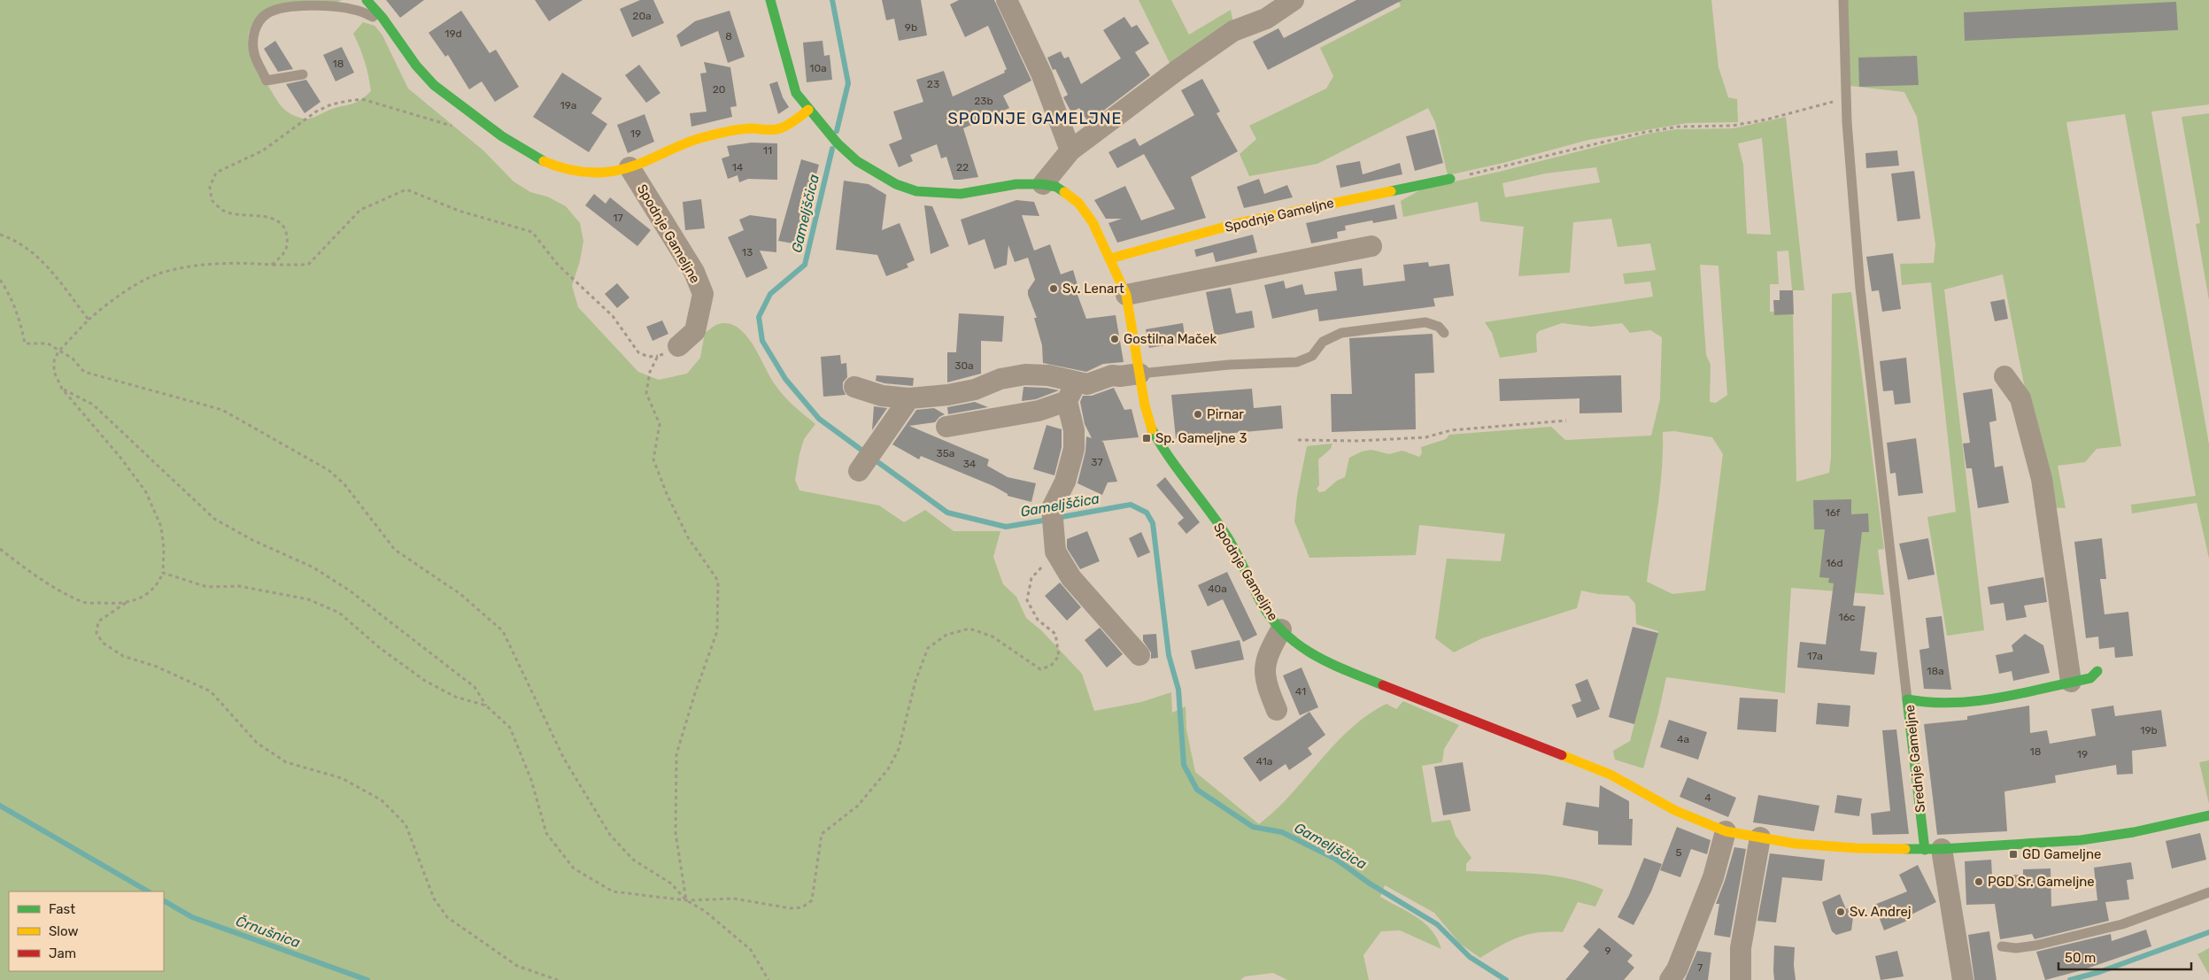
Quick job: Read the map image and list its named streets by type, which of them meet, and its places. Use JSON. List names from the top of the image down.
{
  "streets": {
    "street": ["Spodnje Gameljne", "Srednje Gameljne"]
  },
  "districts": ["SPODNJE GAMELJNE"],
  "water": ["Gameljščica", "Črnušnica"],
  "places": {
    "other": [
      "Sv. Lenart",
      "Gostilna Maček",
      "Pirnar",
      "PGD Sr. Gameljne",
      "Sv. Andrej"
    ],
    "transit": ["Sp. Gameljne 3", "GD Gameljne"]
  },
  "house_numbers": [
    "20a",
    "9b",
    "19d",
    "8",
    "18",
    "10a",
    "23",
    "20",
    "23b",
    "19a",
    "19",
    "11",
    "14",
    "22",
    "17",
    "13",
    "30a",
    "35a",
    "37",
    "34",
    "16f",
    "16d",
    "40a",
    "16c",
    "17a",
    "18a",
    "41",
    "19b",
    "4a",
    "18",
    "19",
    "41a",
    "4",
    "5",
    "9",
    "7"
  ],
  "legend": ["Fast", "Slow", "Jam"],
  "scale_bar": "50 m"
}
